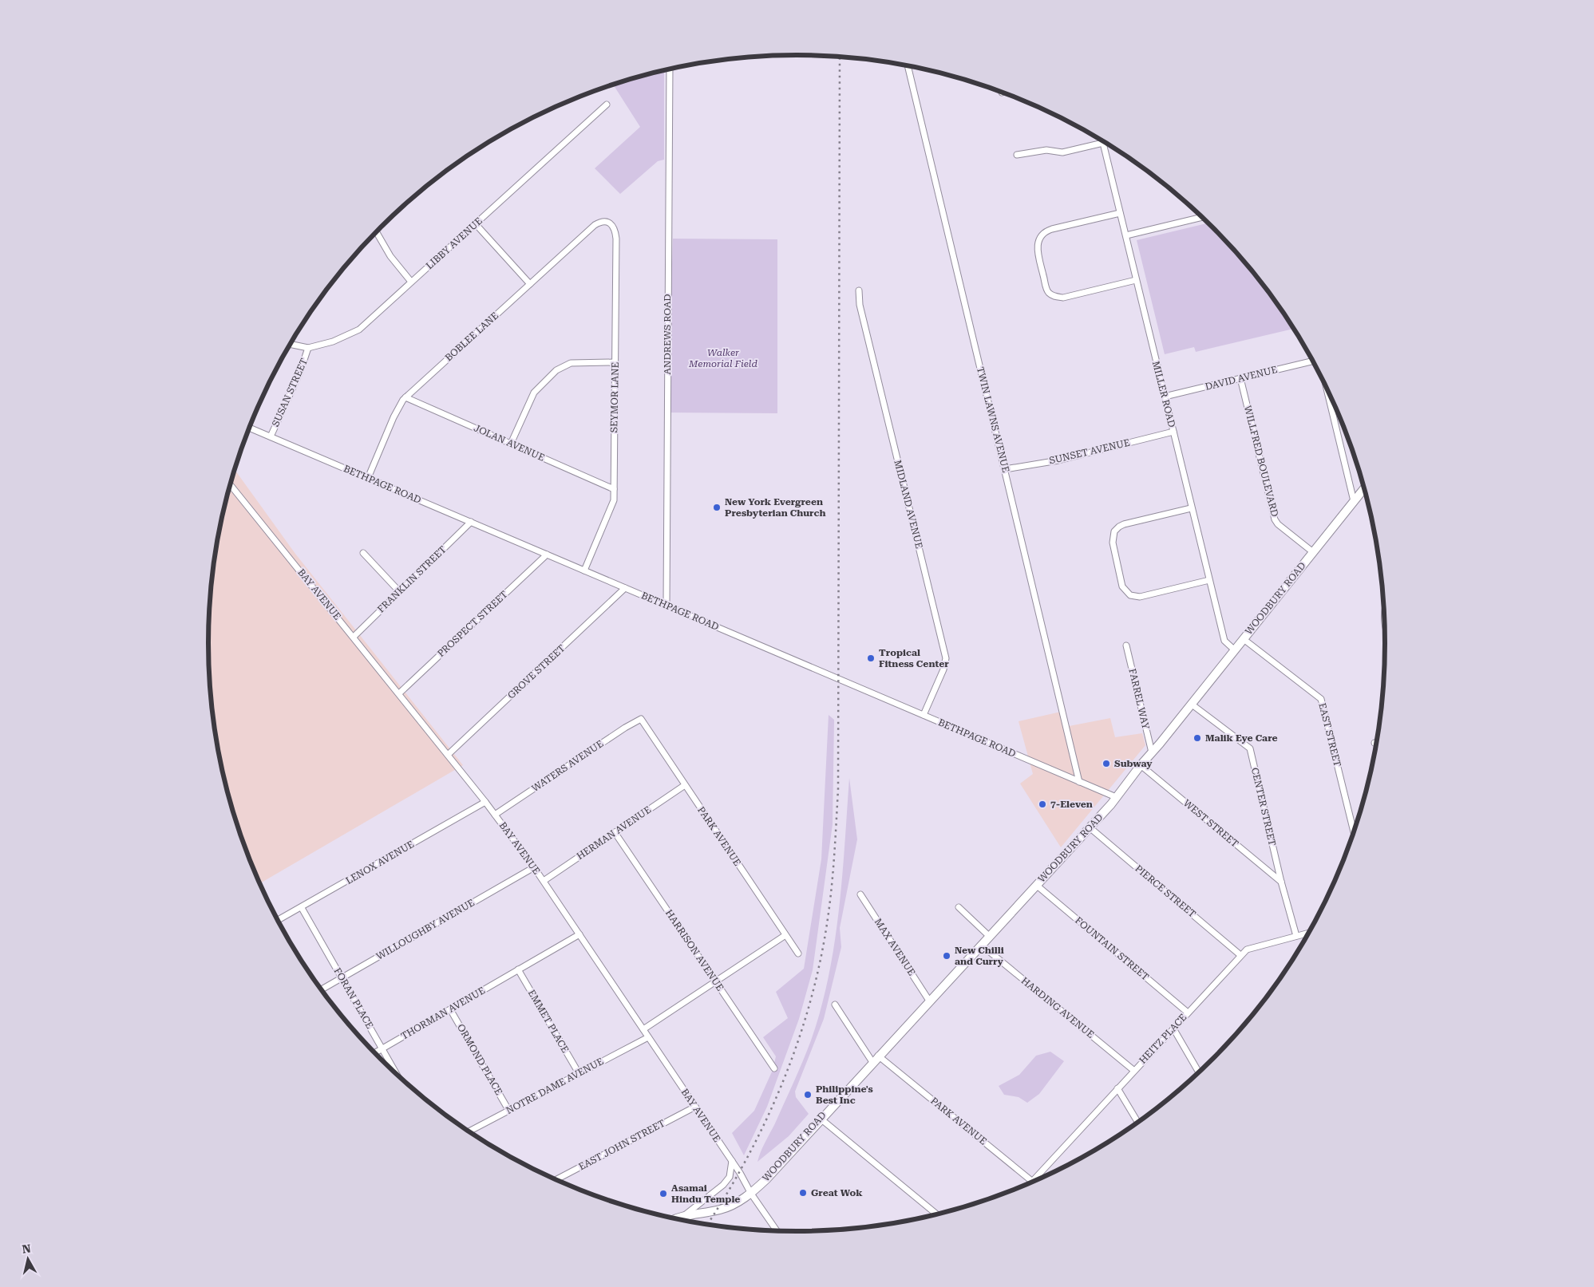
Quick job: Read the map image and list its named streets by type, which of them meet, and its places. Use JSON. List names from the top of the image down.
{
  "streets": {
    "main road": ["WOODBURY ROAD"],
    "street": [
      "LIBBY AVENUE",
      "ANDREWS ROAD",
      "BOBLEE LANE",
      "DAVID AVENUE",
      "SUSAN STREET",
      "MILLER ROAD",
      "SEYMOR LANE",
      "TWIN LAWNS AVENUE",
      "JOLAN AVENUE",
      "SUNSET AVENUE",
      "WILLFRED BOULEVARD",
      "BETHPAGE ROAD",
      "MIDLAND AVENUE",
      "FRANKLIN STREET",
      "BAY AVENUE",
      "PROSPECT STREET",
      "GROVE STREET",
      "FARREL WAY",
      "EAST STREET",
      "WATERS AVENUE",
      "CENTER STREET",
      "WEST STREET",
      "HERMAN AVENUE",
      "PARK AVENUE",
      "LENOX AVENUE",
      "PIERCE STREET",
      "WILLOUGHBY AVENUE",
      "MAX AVENUE",
      "FOUNTAIN STREET",
      "HARRISON AVENUE",
      "FORAN PLACE",
      "HARDING AVENUE",
      "THORMAN AVENUE",
      "EMMET PLACE",
      "HEITZ PLACE",
      "ORMOND PLACE",
      "NOTRE DAME AVENUE",
      "EAST JOHN STREET"
    ]
  },
  "crossings": [
    ["LIBBY AVENUE", "SUSAN STREET"],
    ["ANDREWS ROAD", "BETHPAGE ROAD"],
    ["BOBLEE LANE", "SEYMOR LANE"],
    ["BOBLEE LANE", "JOLAN AVENUE"],
    ["BOBLEE LANE", "BETHPAGE ROAD"],
    ["DAVID AVENUE", "MILLER ROAD"],
    ["DAVID AVENUE", "WILLFRED BOULEVARD"],
    ["SUSAN STREET", "BETHPAGE ROAD"],
    ["MILLER ROAD", "SUNSET AVENUE"],
    ["MILLER ROAD", "WOODBURY ROAD"],
    ["SEYMOR LANE", "JOLAN AVENUE"],
    ["SEYMOR LANE", "BETHPAGE ROAD"],
    ["TWIN LAWNS AVENUE", "SUNSET AVENUE"],
    ["TWIN LAWNS AVENUE", "BETHPAGE ROAD"],
    ["WILLFRED BOULEVARD", "WOODBURY ROAD"],
    ["BETHPAGE ROAD", "MIDLAND AVENUE"],
    ["BETHPAGE ROAD", "FRANKLIN STREET"],
    ["BETHPAGE ROAD", "WOODBURY ROAD"],
    ["BETHPAGE ROAD", "PROSPECT STREET"],
    ["BETHPAGE ROAD", "GROVE STREET"],
    ["FRANKLIN STREET", "BAY AVENUE"],
    ["BAY AVENUE", "WOODBURY ROAD"],
    ["BAY AVENUE", "PROSPECT STREET"],
    ["BAY AVENUE", "GROVE STREET"],
    ["BAY AVENUE", "WATERS AVENUE"],
    ["BAY AVENUE", "HERMAN AVENUE"],
    ["BAY AVENUE", "LENOX AVENUE"],
    ["BAY AVENUE", "WILLOUGHBY AVENUE"],
    ["BAY AVENUE", "THORMAN AVENUE"],
    ["BAY AVENUE", "NOTRE DAME AVENUE"],
    ["BAY AVENUE", "EAST JOHN STREET"],
    ["WOODBURY ROAD", "FARREL WAY"],
    ["WOODBURY ROAD", "EAST STREET"],
    ["WOODBURY ROAD", "CENTER STREET"],
    ["WOODBURY ROAD", "WEST STREET"],
    ["WOODBURY ROAD", "PARK AVENUE"],
    ["WOODBURY ROAD", "PIERCE STREET"],
    ["WOODBURY ROAD", "MAX AVENUE"],
    ["WOODBURY ROAD", "FOUNTAIN STREET"],
    ["WOODBURY ROAD", "HARDING AVENUE"],
    ["WATERS AVENUE", "PARK AVENUE"],
    ["CENTER STREET", "WEST STREET"],
    ["CENTER STREET", "HEITZ PLACE"],
    ["HERMAN AVENUE", "PARK AVENUE"],
    ["HERMAN AVENUE", "HARRISON AVENUE"],
    ["LENOX AVENUE", "FORAN PLACE"],
    ["PIERCE STREET", "HEITZ PLACE"],
    ["WILLOUGHBY AVENUE", "FORAN PLACE"],
    ["FOUNTAIN STREET", "HEITZ PLACE"],
    ["FORAN PLACE", "THORMAN AVENUE"],
    ["HARDING AVENUE", "HEITZ PLACE"],
    ["THORMAN AVENUE", "EMMET PLACE"],
    ["THORMAN AVENUE", "ORMOND PLACE"],
    ["EMMET PLACE", "NOTRE DAME AVENUE"],
    ["ORMOND PLACE", "NOTRE DAME AVENUE"]
  ],
  "parks": ["Walker Memorial Field"],
  "places": [
    "New York Evergreen Presbyterian Church",
    "Tropical Fitness Center",
    "Malik Eye Care",
    "Subway",
    "7-Eleven",
    "New Chilli and Curry",
    "Philippine's Best Inc",
    "Great Wok",
    "Asamai Hindu Temple"
  ],
  "north": "top"
}
